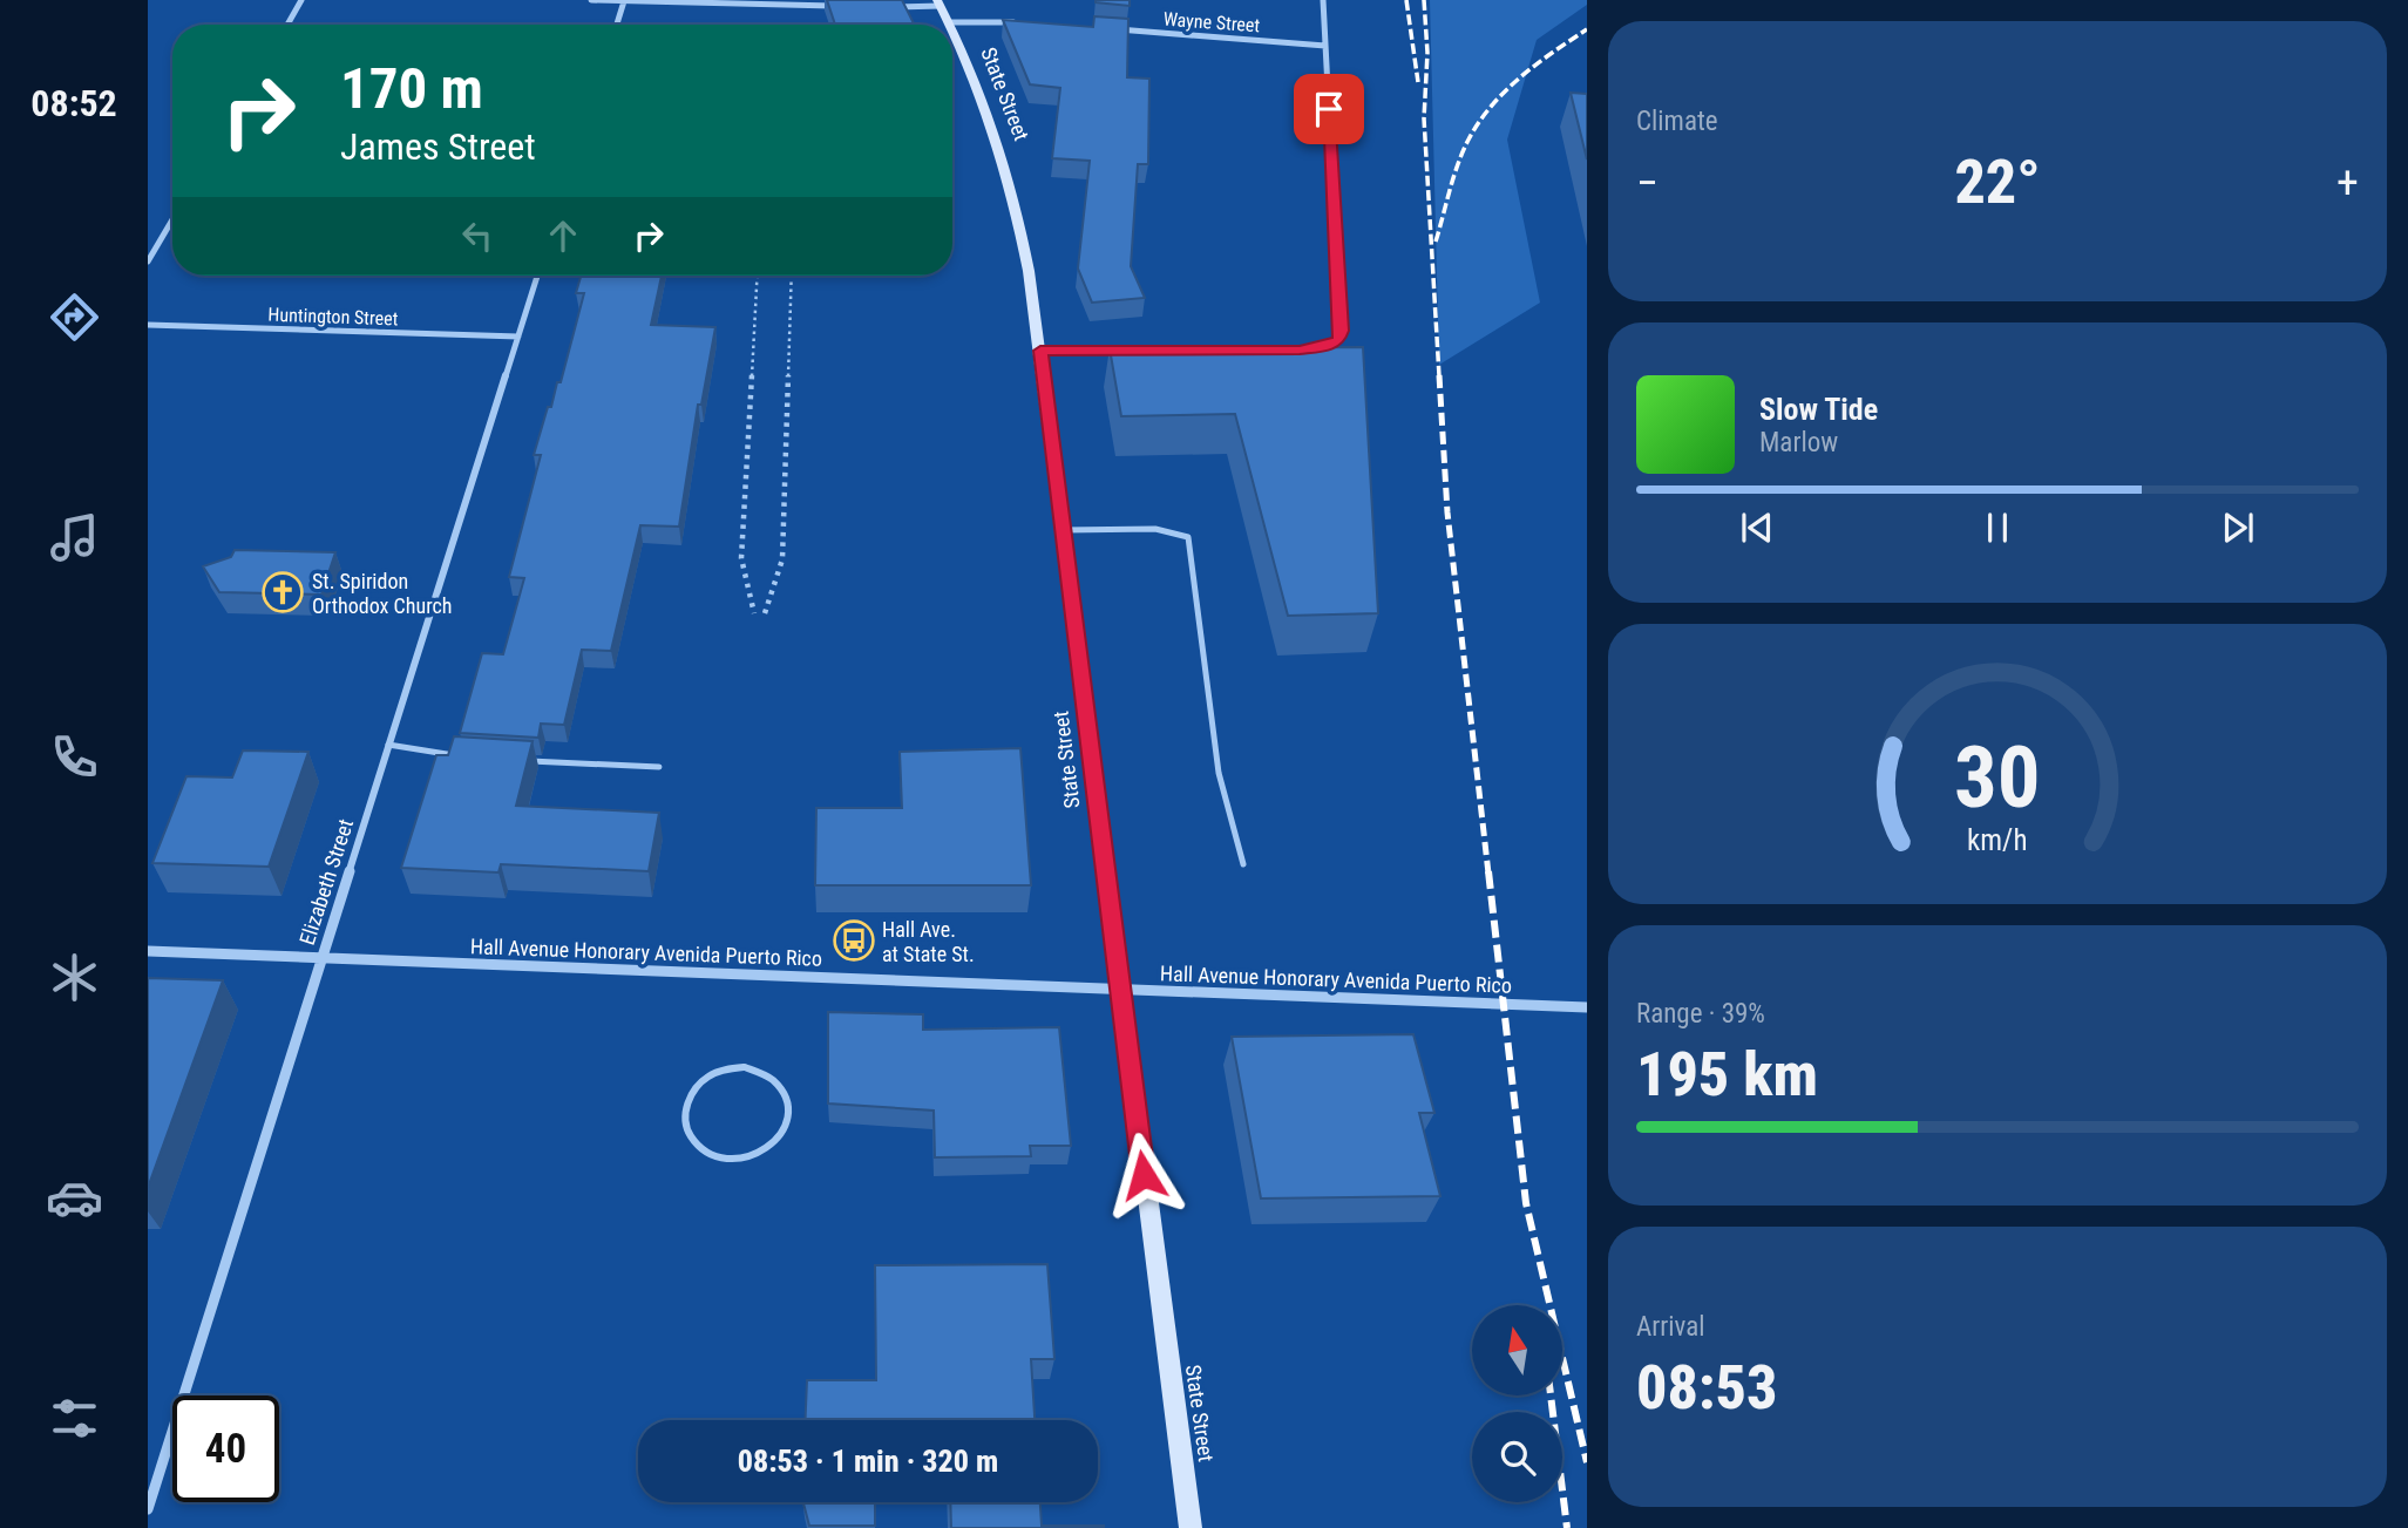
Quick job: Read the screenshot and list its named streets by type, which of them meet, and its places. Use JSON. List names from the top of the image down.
{
  "streets": {
    "street": [
      "Wayne Street",
      "State Street",
      "Huntington Street",
      "Elizabeth Street",
      "Hall Avenue Honorary Avenida Puerto Rico"
    ]
  },
  "crossings": [
    ["State Street", "Hall Avenue Honorary Avenida Puerto Rico"],
    ["Huntington Street", "Elizabeth Street"],
    ["Elizabeth Street", "Hall Avenue Honorary Avenida Puerto Rico"]
  ],
  "places": {
    "church": ["St. Spiridon Orthodox Church"],
    "bus stop": ["Hall Ave. at State St."]
  },
  "north": "top",
  "page": {
    "tabs": "08:52",
    "tile": [
      "Climate",
      ["Range · 39%", "195 km"],
      ["Arrival", "08:53"]
    ],
    "turn": ["170 m", "James Street"],
    "heat": ["−", "22°", "+"],
    "song": ["Slow Tide", "Marlow"],
    "limit": "40",
    "trip": "08:53 · 1 min · 320 m",
    "gauge": ["30", "km/h"]
  }
}
